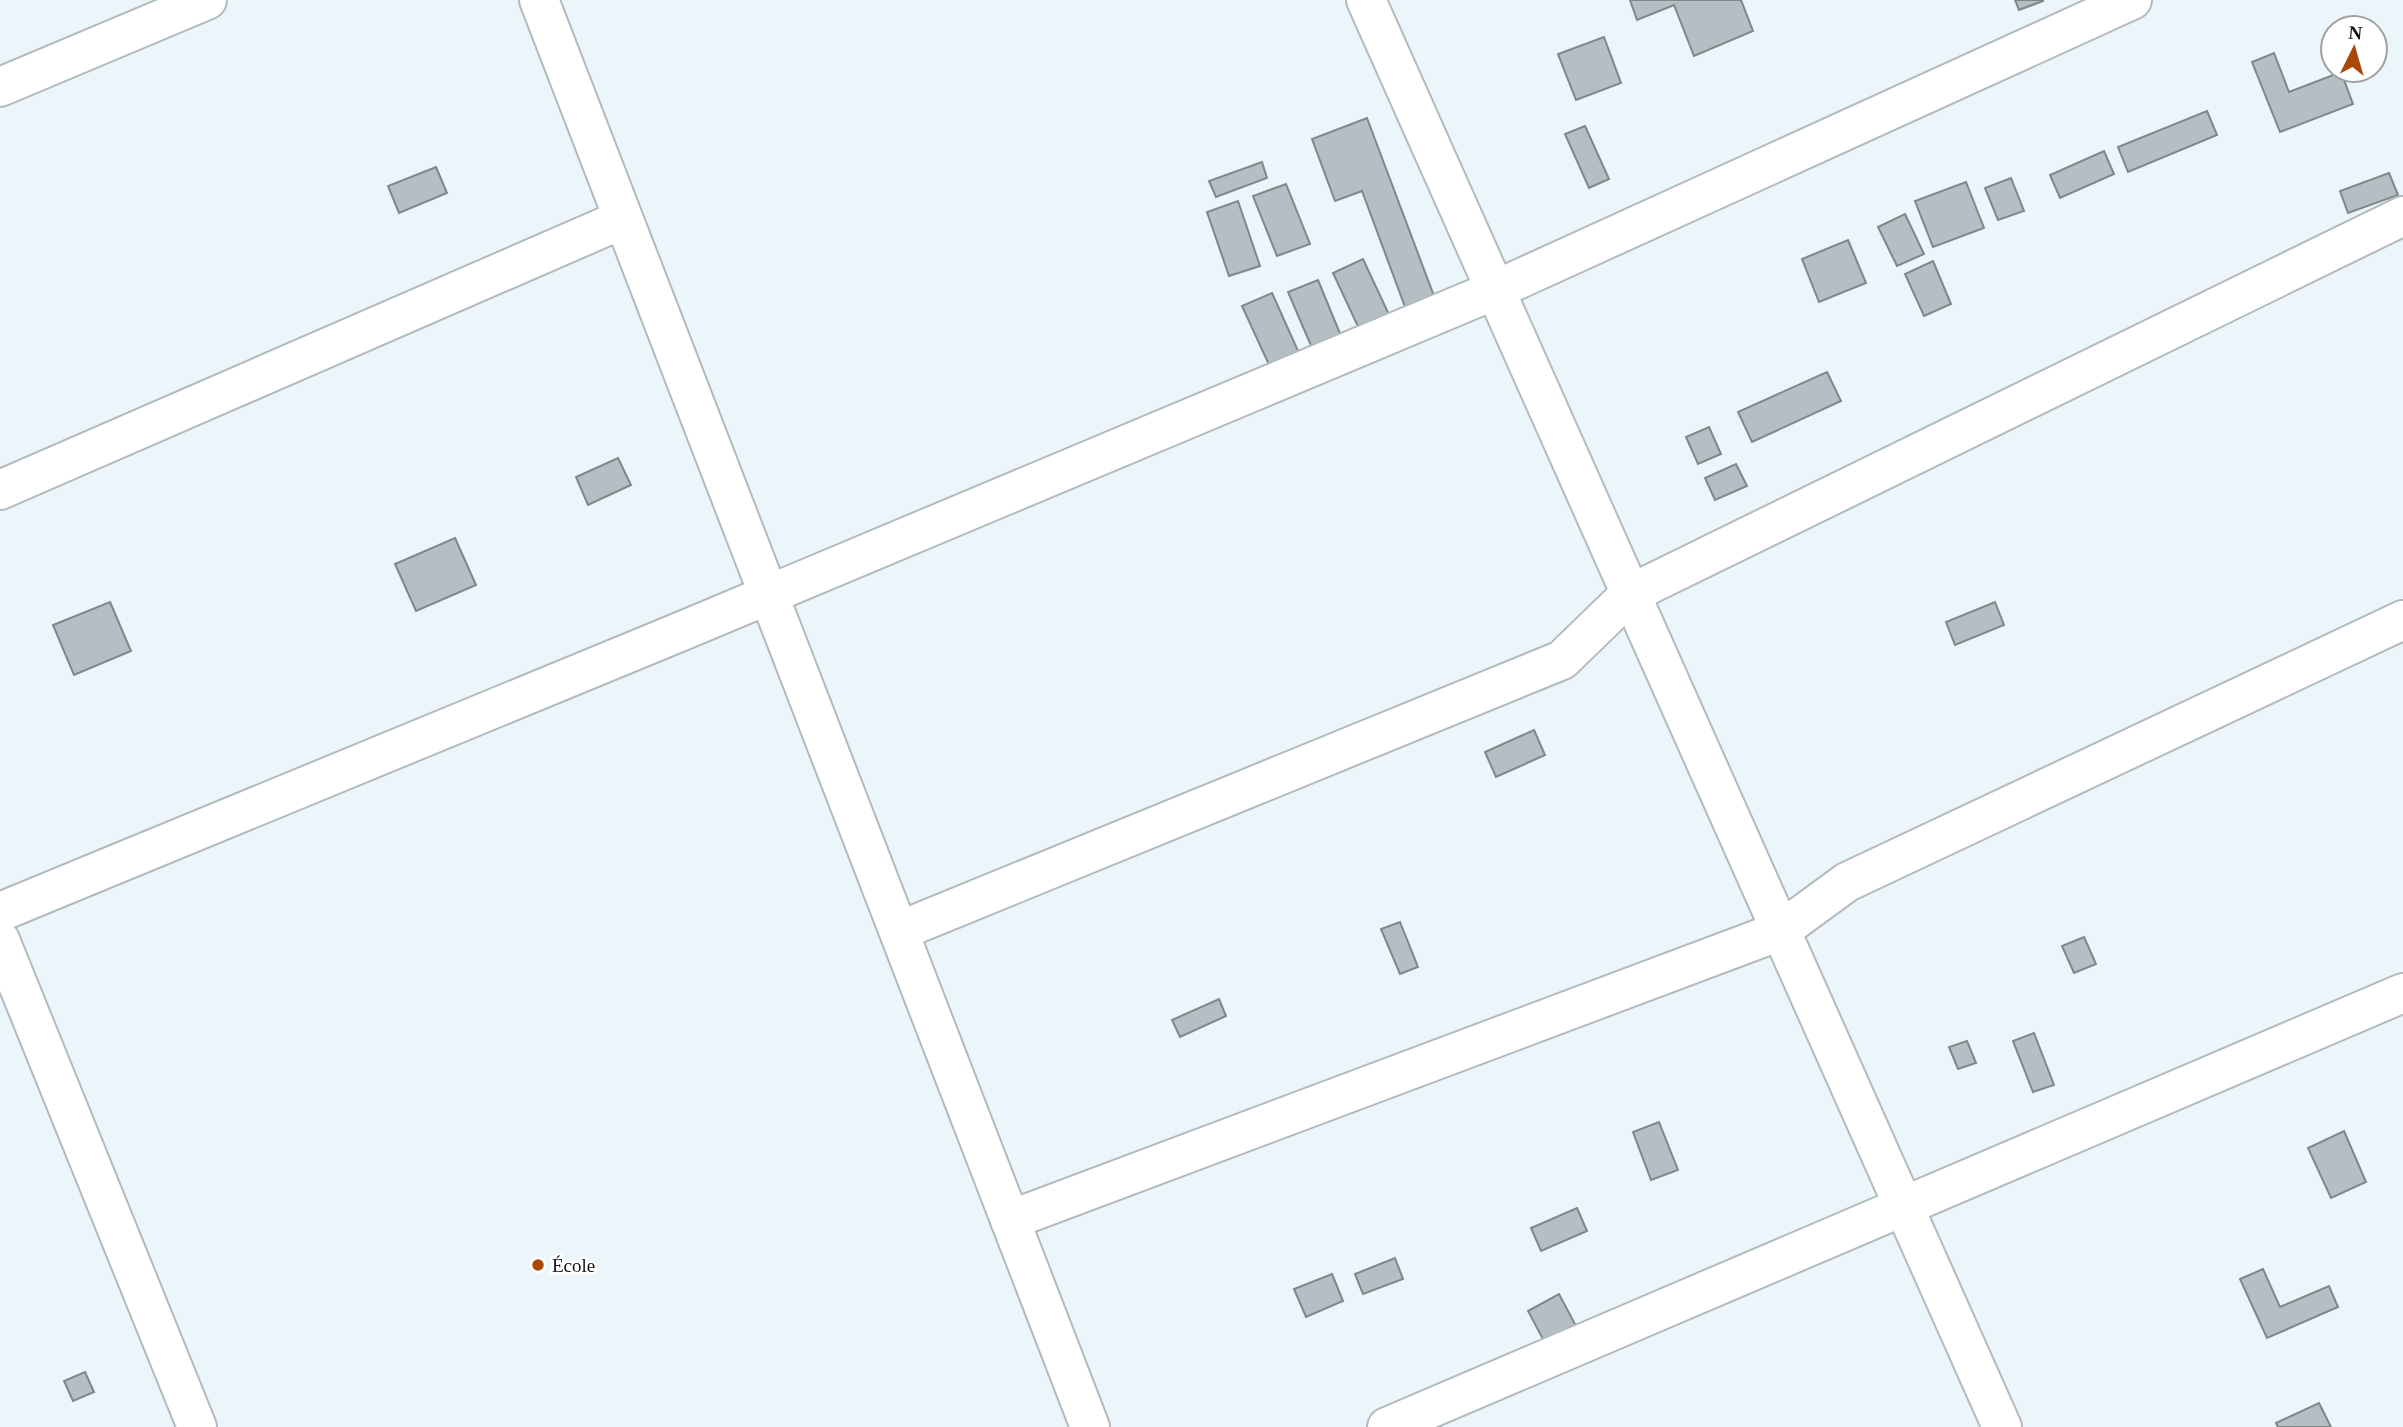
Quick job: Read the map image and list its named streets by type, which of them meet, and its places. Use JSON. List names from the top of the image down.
{
  "places": ["École"],
  "north": "top"
}
